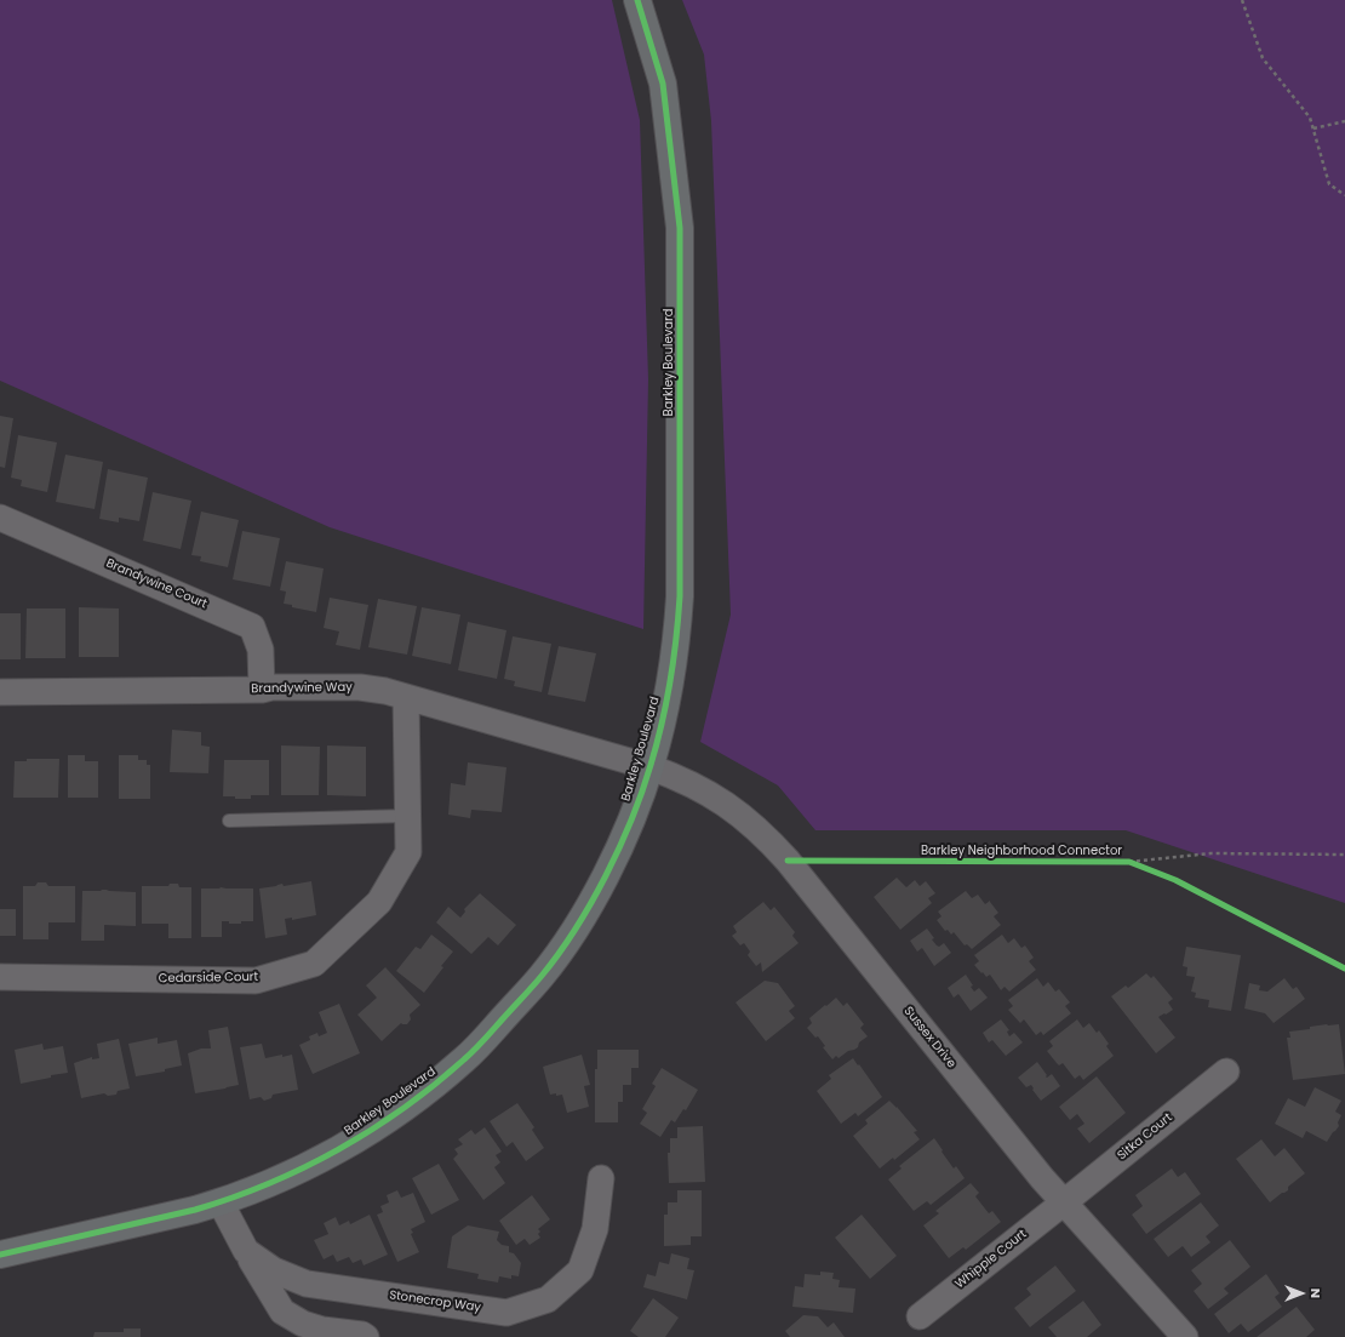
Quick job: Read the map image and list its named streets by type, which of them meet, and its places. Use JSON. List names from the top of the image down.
{
  "streets": {
    "main road": ["Barkley Boulevard"],
    "street": [
      "Brandywine Court",
      "Brandywine Way",
      "Cedarside Court",
      "Sussex Drive",
      "Sitka Court",
      "Whipple Court",
      "Stonecrop Way"
    ],
    "cycle path": ["Barkley Neighborhood Connector"]
  },
  "crossings": [
    ["Barkley Boulevard", "Brandywine Way"],
    ["Barkley Boulevard", "Sussex Drive"],
    ["Barkley Boulevard", "Stonecrop Way"],
    ["Brandywine Court", "Brandywine Way"],
    ["Brandywine Way", "Cedarside Court"],
    ["Brandywine Way", "Sussex Drive"],
    ["Sussex Drive", "Sitka Court"],
    ["Sussex Drive", "Whipple Court"],
    ["Sitka Court", "Whipple Court"]
  ],
  "north": "right"
}
